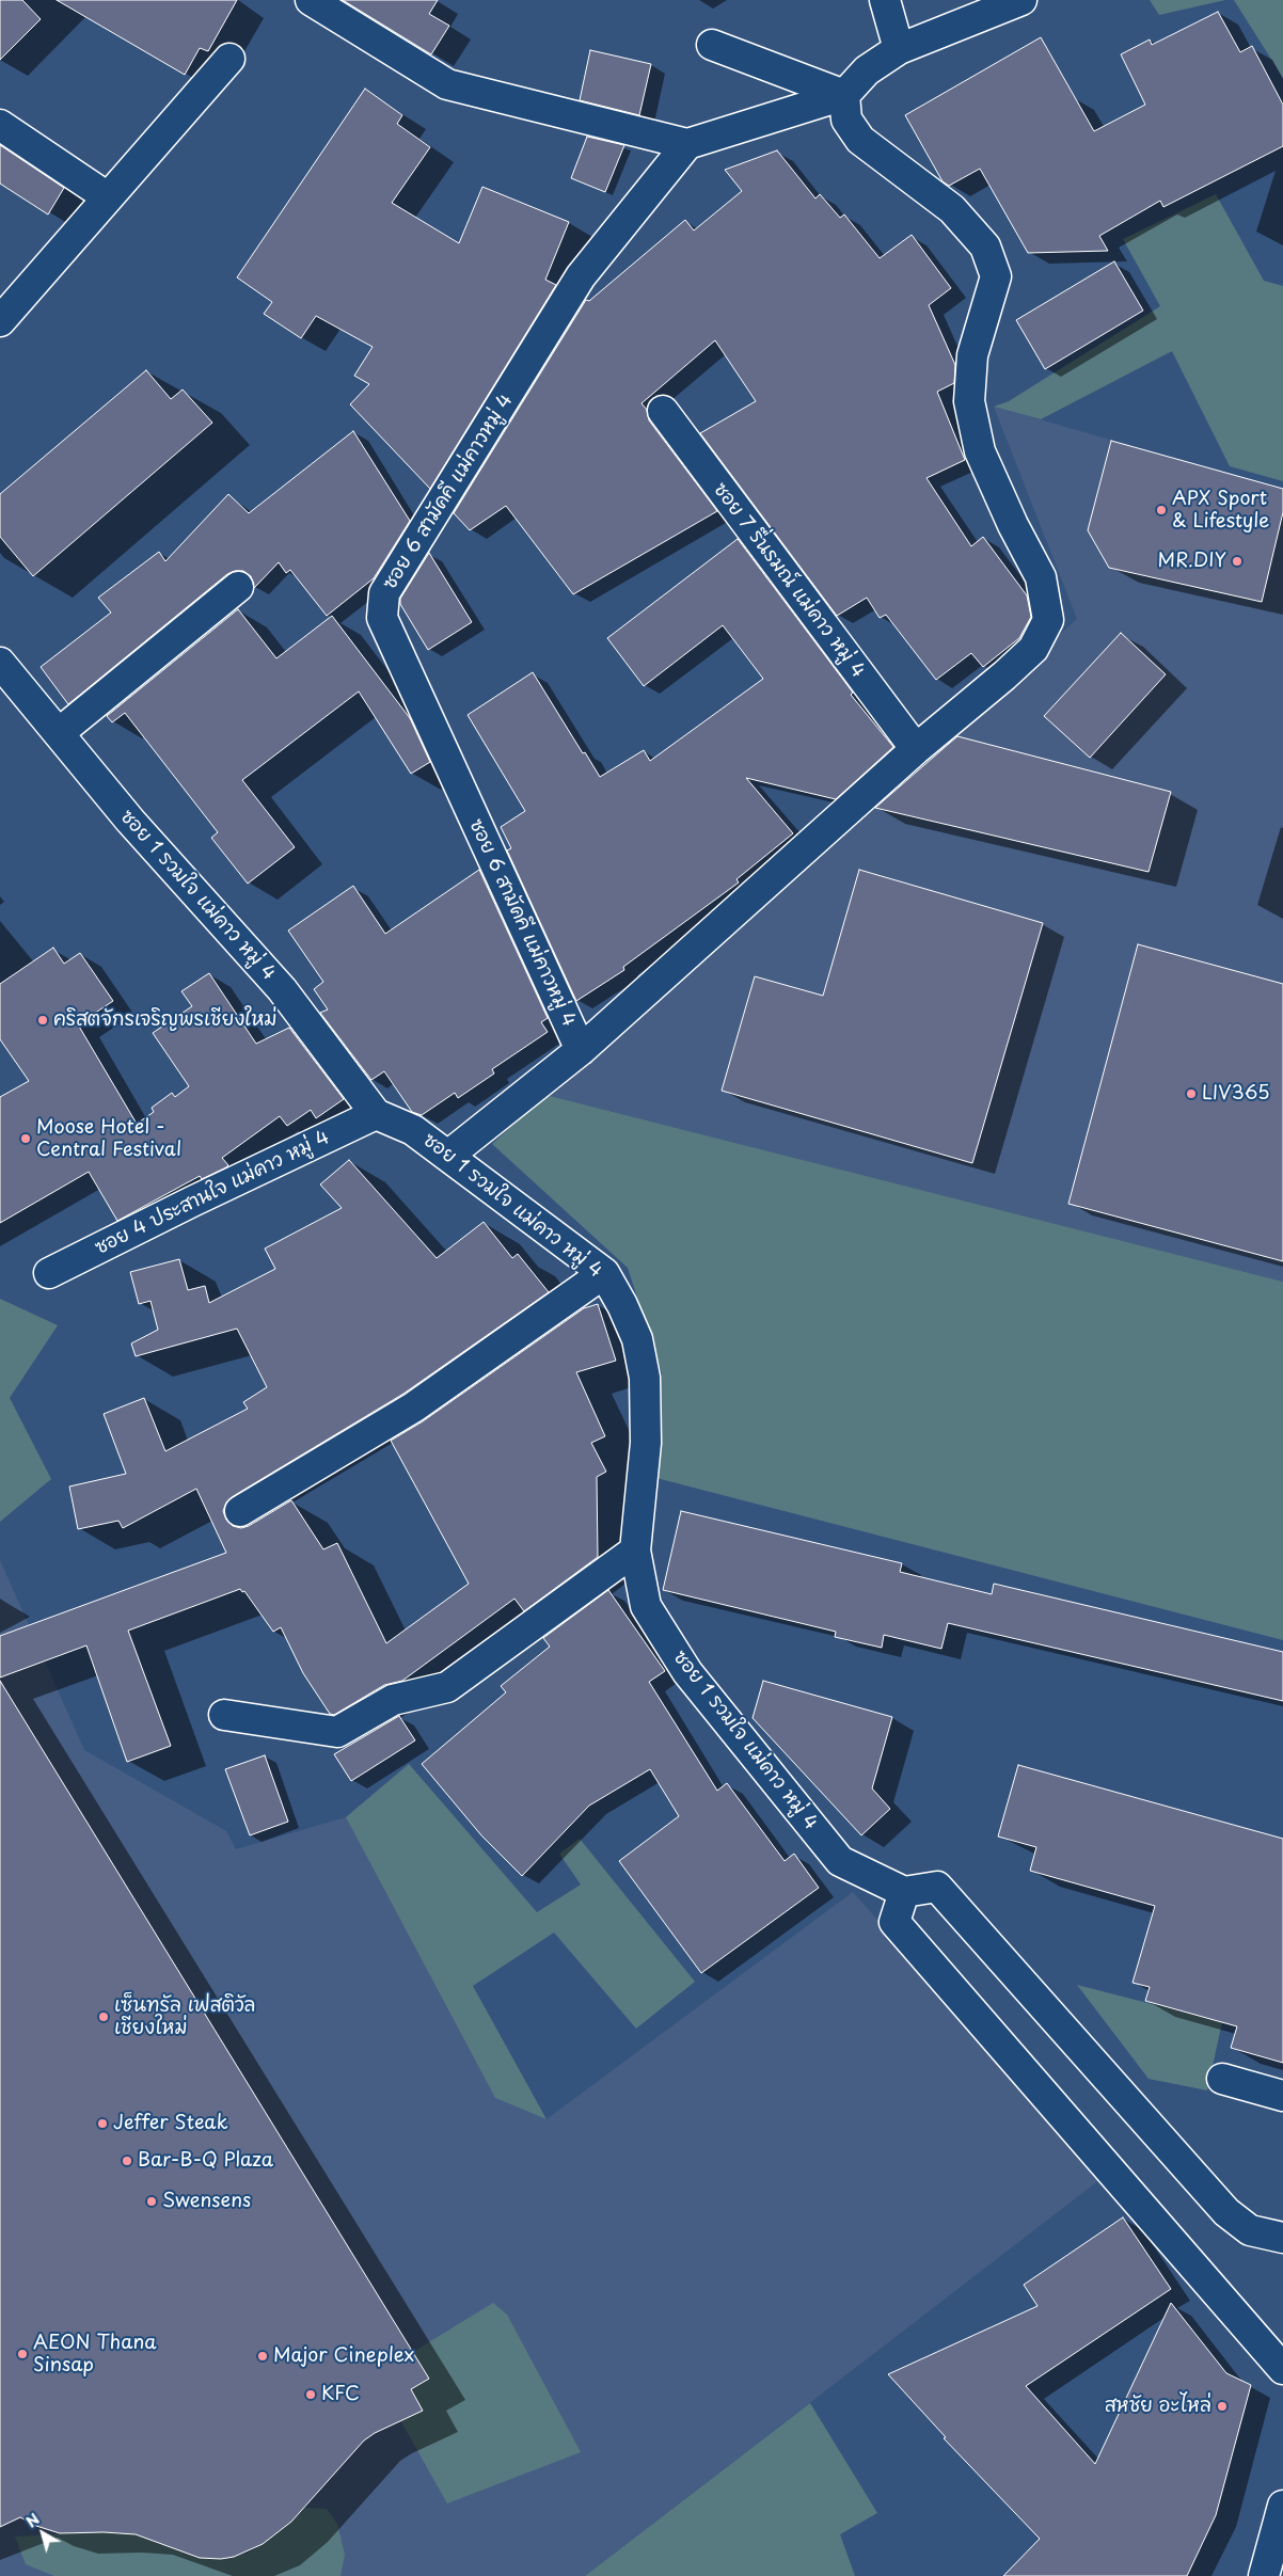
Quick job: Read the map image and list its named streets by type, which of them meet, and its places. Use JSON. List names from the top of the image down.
{
  "streets": {
    "street": [
      "ซอย 6 สามัคคี แม่คาวหมู่ 4",
      "ซอย 7 รื่นรมณ์ แม่คาว หมู่ 4",
      "ซอย 1 รวมใจ แม่คาว หมู่ 4",
      "ซอย 4 ประสานใจ แม่คาว หมู่ 4"
    ]
  },
  "crossings": [
    ["ซอย 1 รวมใจ แม่คาว หมู่ 4", "ซอย 4 ประสานใจ แม่คาว หมู่ 4"]
  ],
  "places": [
    "APX Sport & Lifestyle",
    "MR.DIY",
    "คริสตจักรเจริญพรเชียงใหม่",
    "LIV365",
    "Moose Hotel - Central Festival",
    "เซ็นทรัล เฟสติวัล เชียงใหม่",
    "Jeffer Steak",
    "Bar-B-Q Plaza",
    "Swensens",
    "AEON Thana Sinsap",
    "Major Cineplex",
    "KFC",
    "สหชัย อะไหล่"
  ],
  "north": "top left"
}
